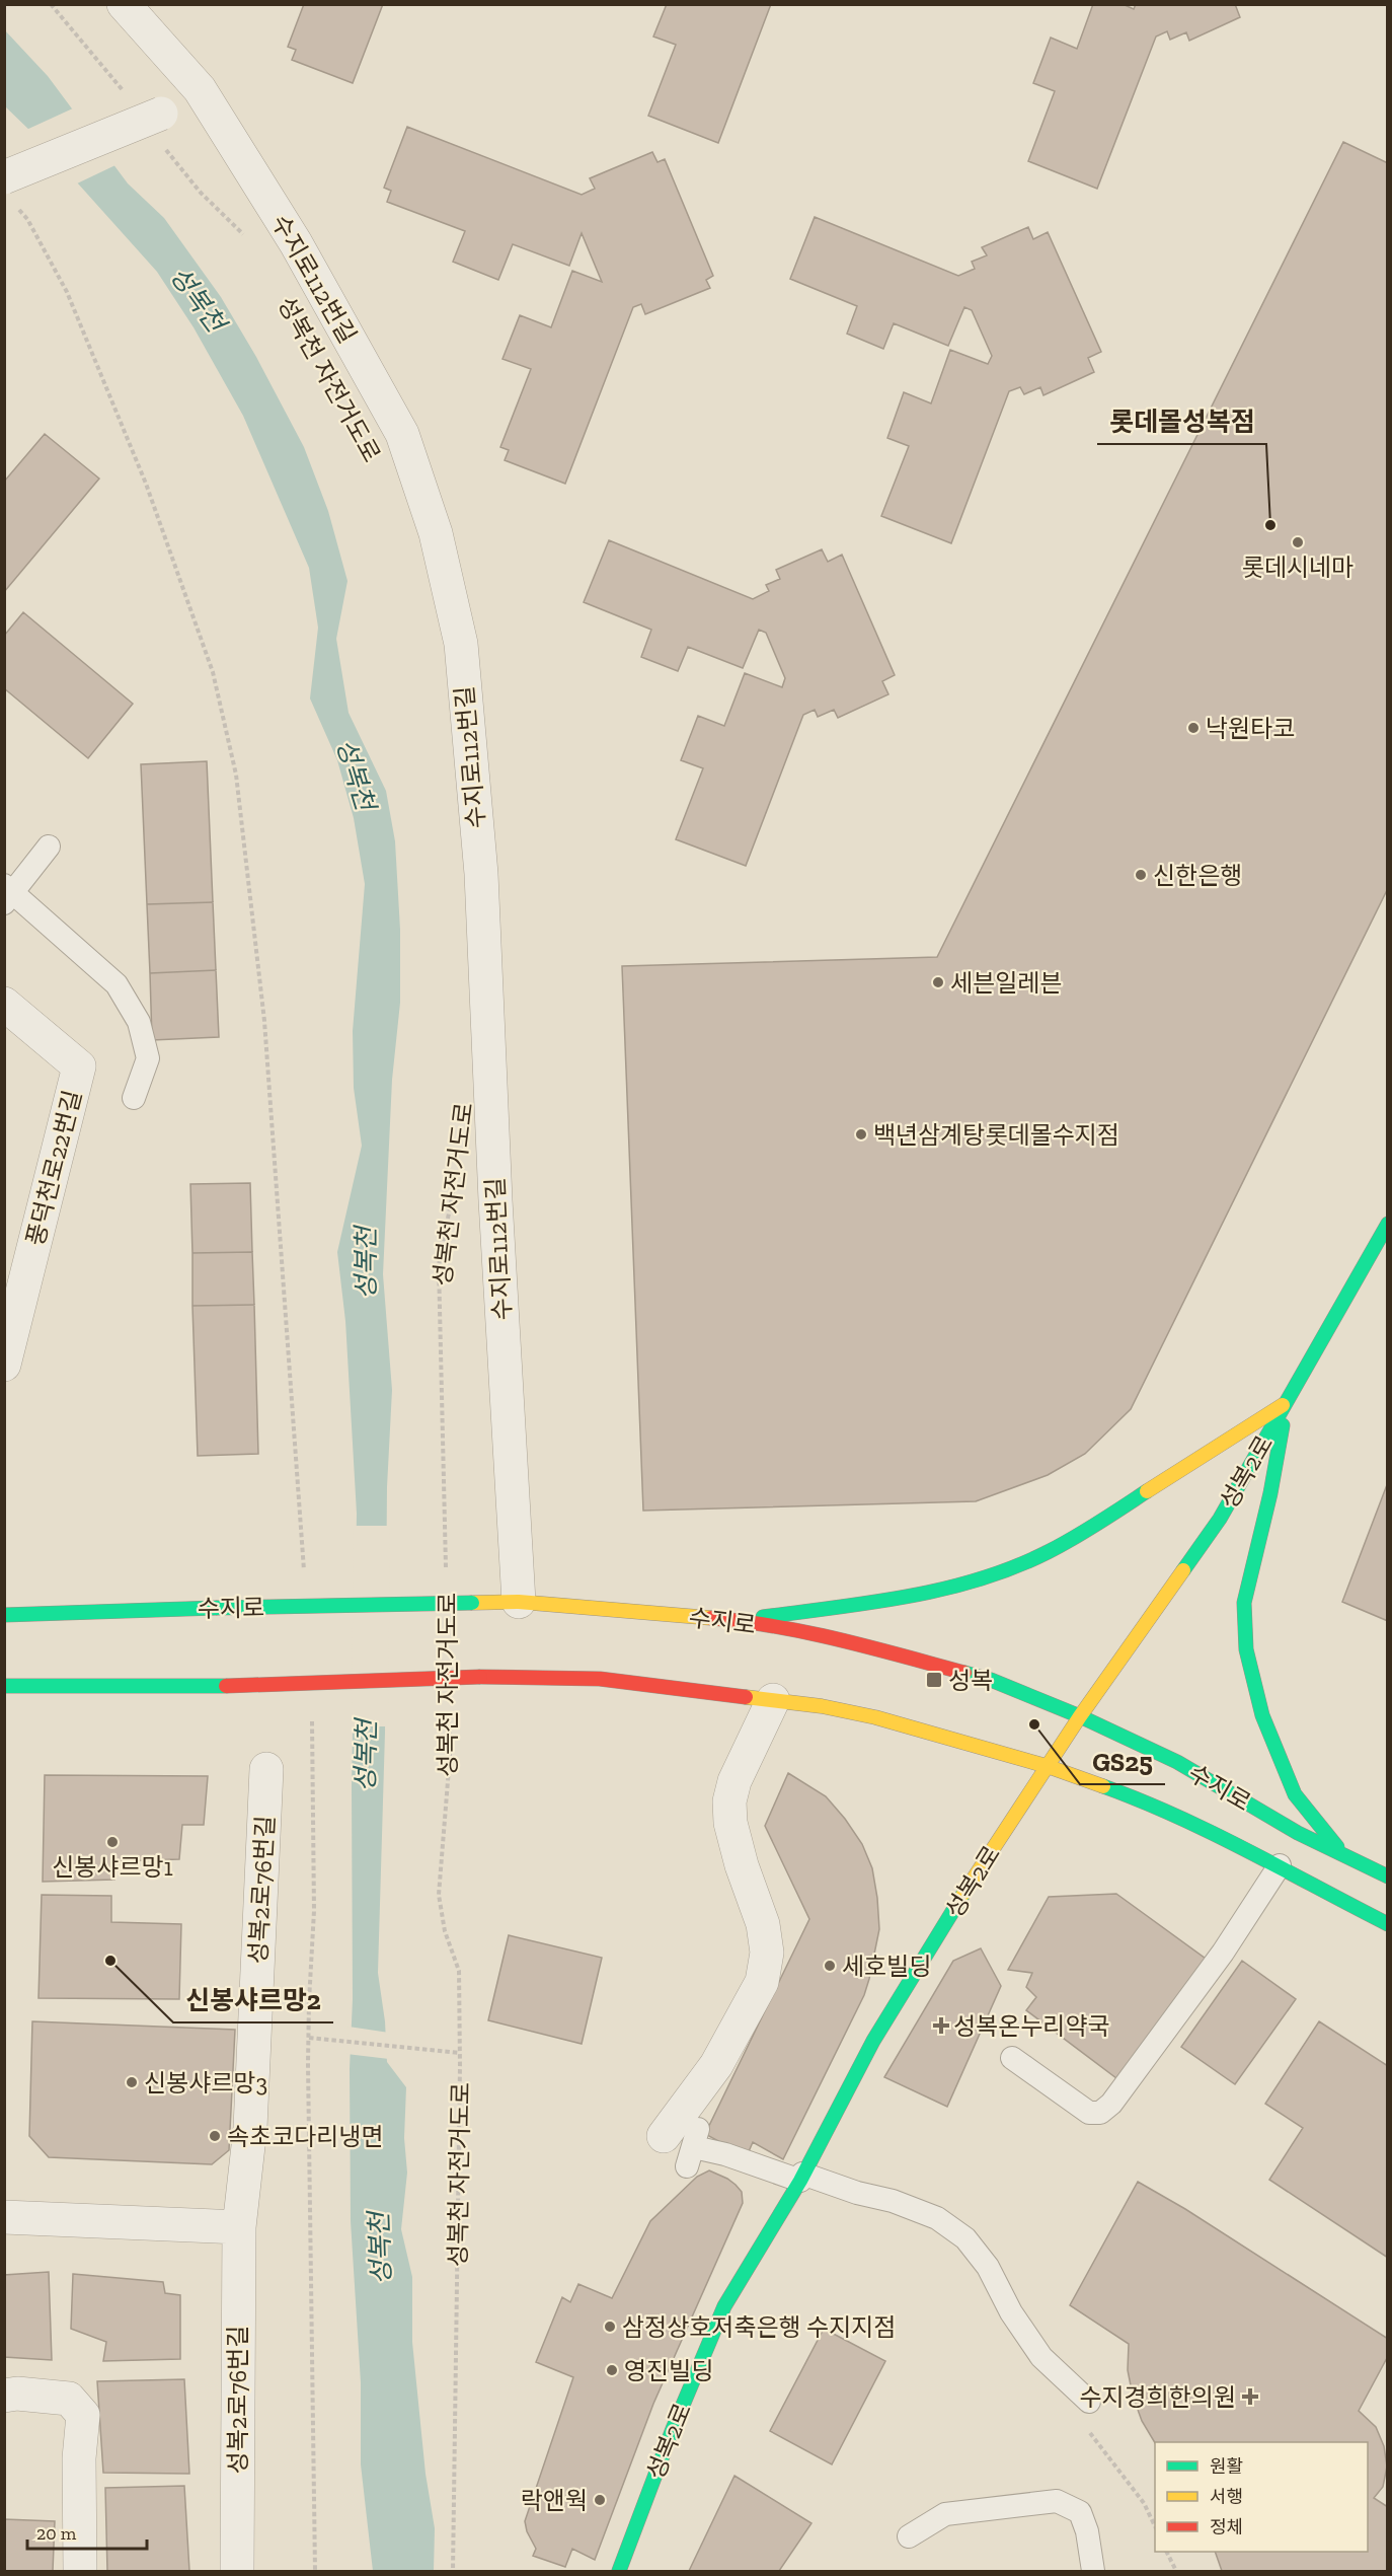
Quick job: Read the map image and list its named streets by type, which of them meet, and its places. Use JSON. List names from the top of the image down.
{
  "streets": {
    "main road": ["성복2로", "수지로"],
    "street": ["수지로112번길", "풍덕천로22번길", "성복2로76번길"],
    "path": ["성복천 자전거도로"]
  },
  "crossings": [
    ["수지로112번길", "수지로"],
    ["성복2로", "수지로"]
  ],
  "water": ["성복천"],
  "places": {
    "other": [
      "롯데몰성복점",
      "롯데시네마",
      "낙원타코",
      "신한은행",
      "세븐일레븐",
      "백년삼계탕롯데몰수지점",
      "GS25",
      "신봉샤르망1",
      "신봉샤르망2",
      "세호빌딩",
      "신봉샤르망3",
      "속초코다리냉면",
      "삼정상호저축은행 수지지점",
      "영진빌딩",
      "락앤웍"
    ],
    "transit": ["성복"],
    "health": ["성복온누리약국", "수지경희한의원"]
  },
  "legend": ["원활", "서행", "정체"],
  "scale_bar": "20 m"
}
